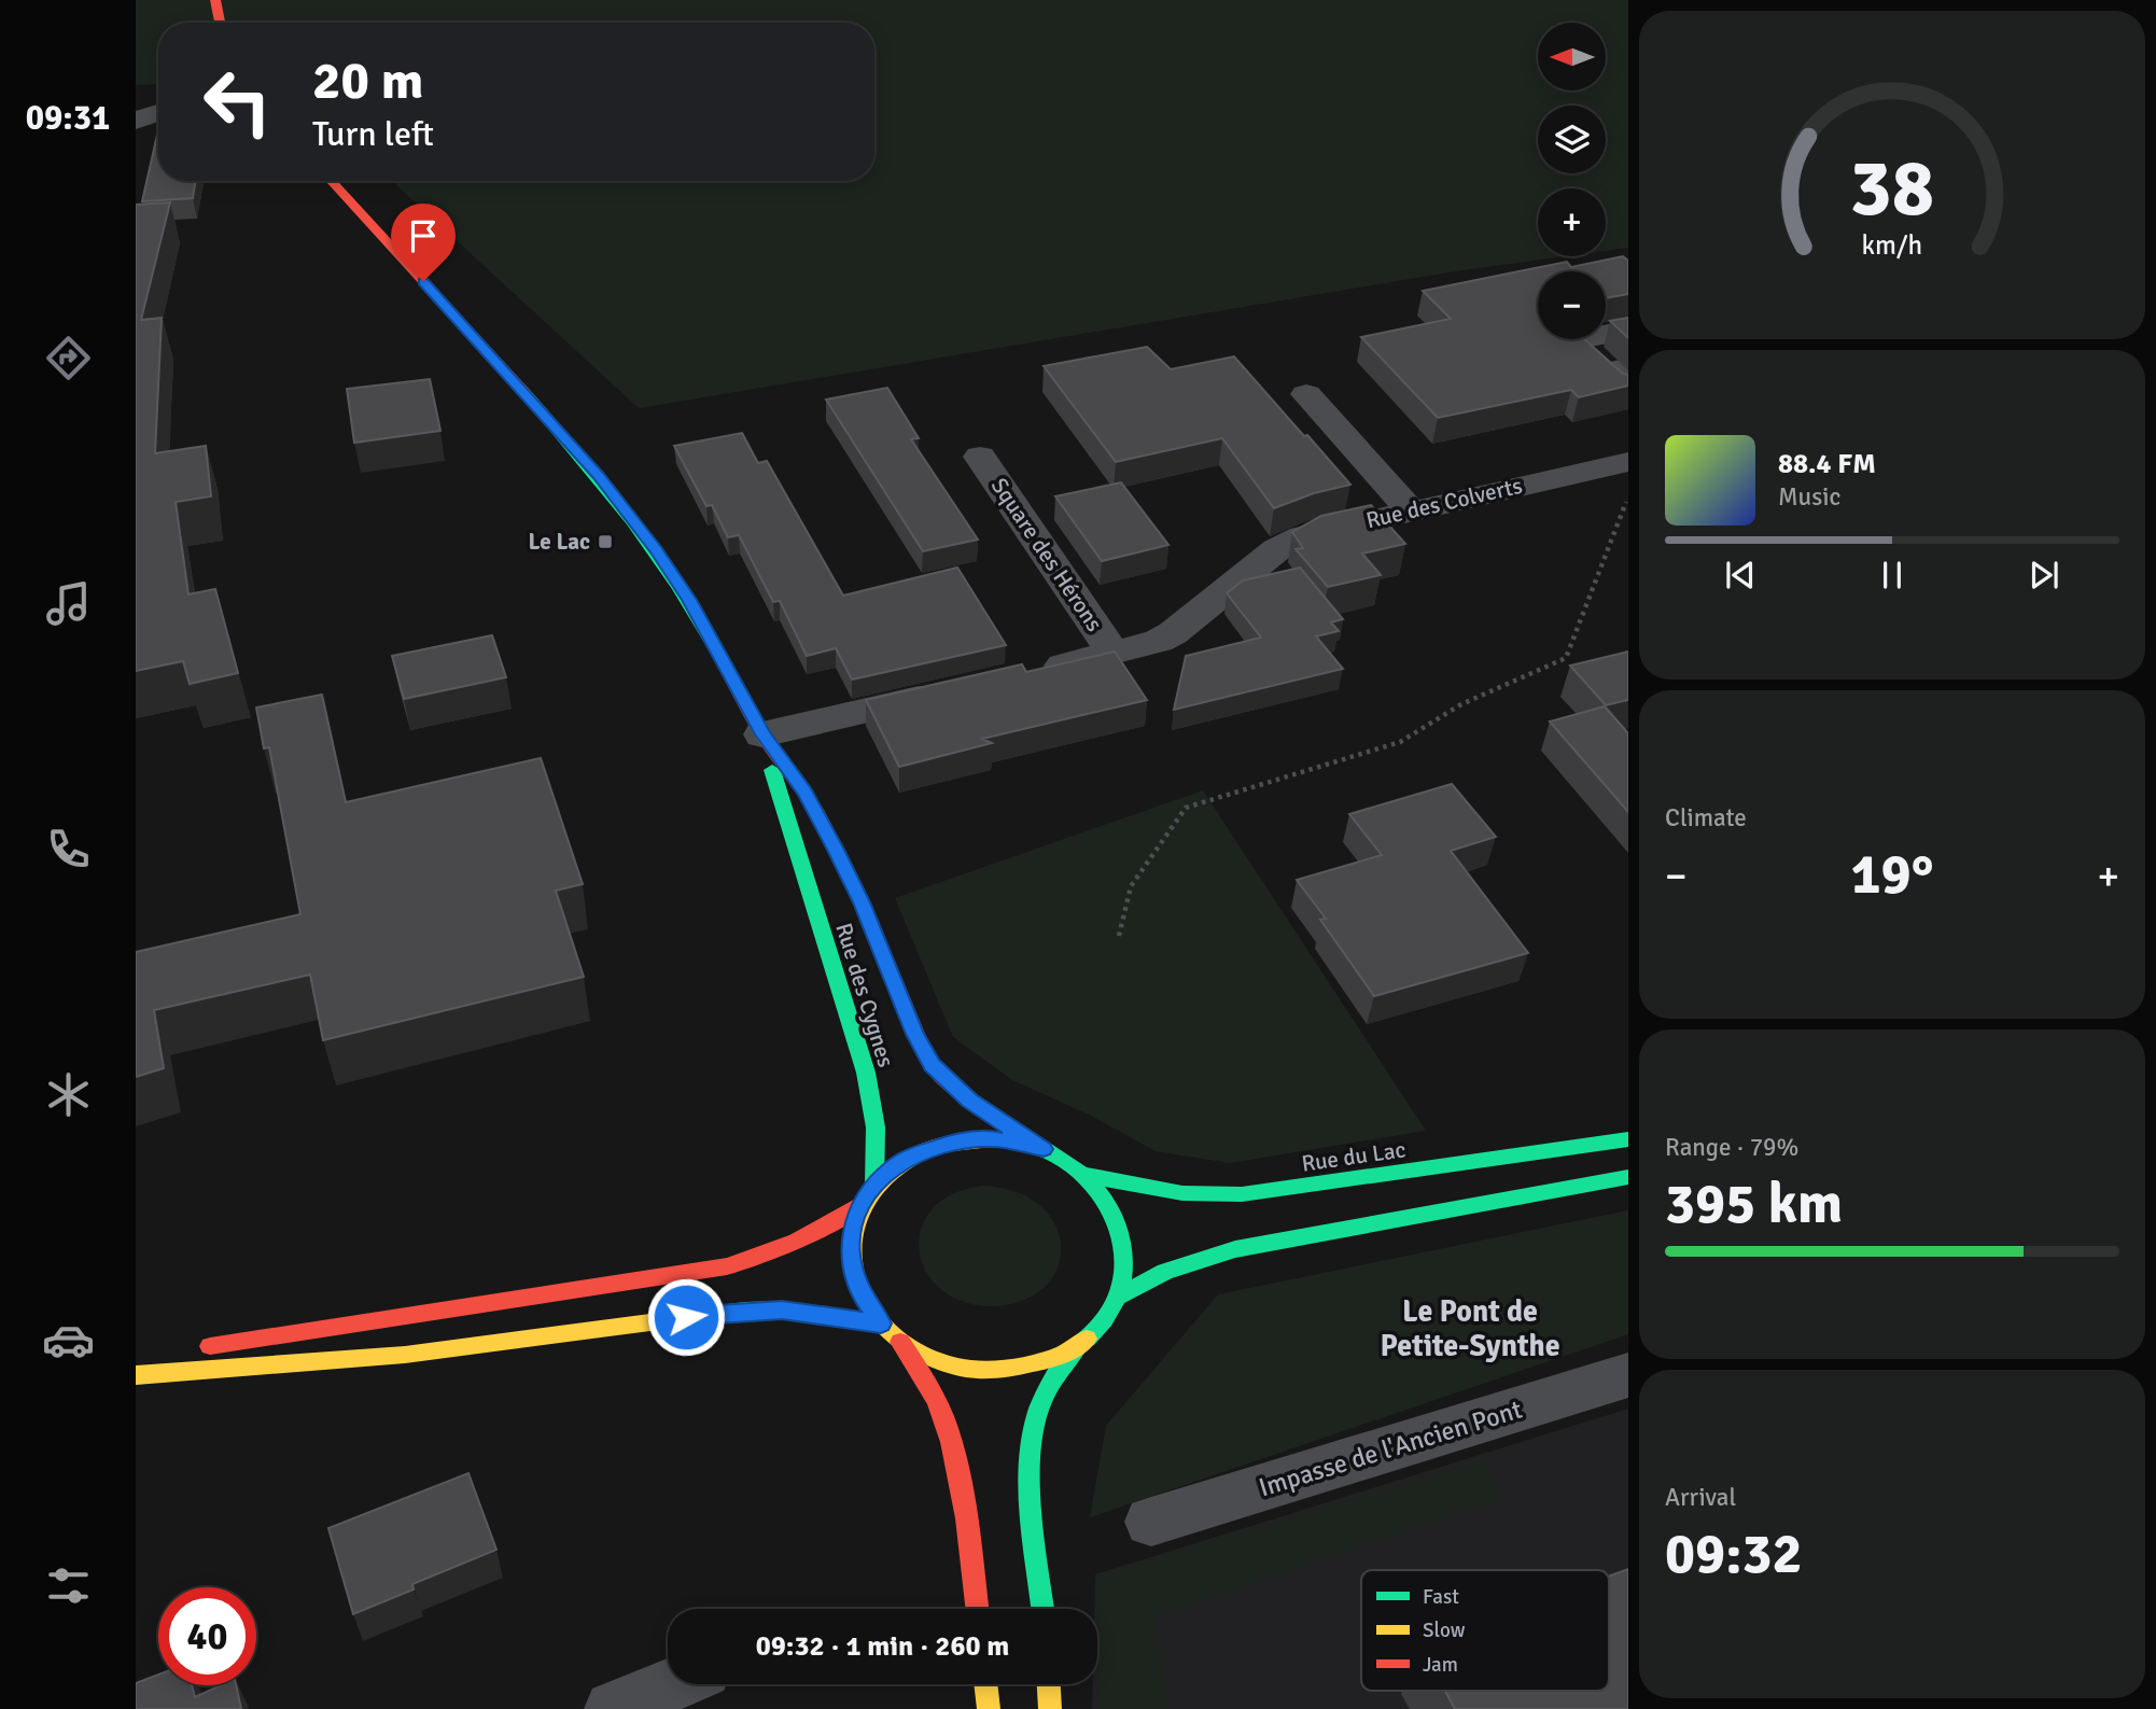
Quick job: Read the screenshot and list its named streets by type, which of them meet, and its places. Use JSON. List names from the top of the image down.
{
  "streets": {
    "main road": ["Rue des Cygnes", "Rue du Lac"],
    "street": ["Rue des Colverts", "Square des Hérons", "Impasse de l'Ancien Pont"]
  },
  "crossings": [
    ["Rue des Colverts", "Square des Hérons"],
    ["Rue des Cygnes", "Rue du Lac"]
  ],
  "districts": ["Le Pont de Petite-Synthe"],
  "places": {
    "transit": ["Le Lac"]
  },
  "legend": ["Fast", "Slow", "Jam"],
  "north": "left",
  "page": {
    "tabs": "09:31",
    "map_buttons": ["+", "−"],
    "turn": ["20 m", "Turn left"],
    "song": ["88.4 FM", "Music"],
    "tile": [
      "Climate",
      ["Range · 79%", "395 km"],
      ["Arrival", "09:32"]
    ],
    "heat": ["−", "19°", "+"],
    "limit": "40",
    "trip": "09:32 · 1 min · 260 m",
    "gauge": ["38", "km/h"]
  }
}
